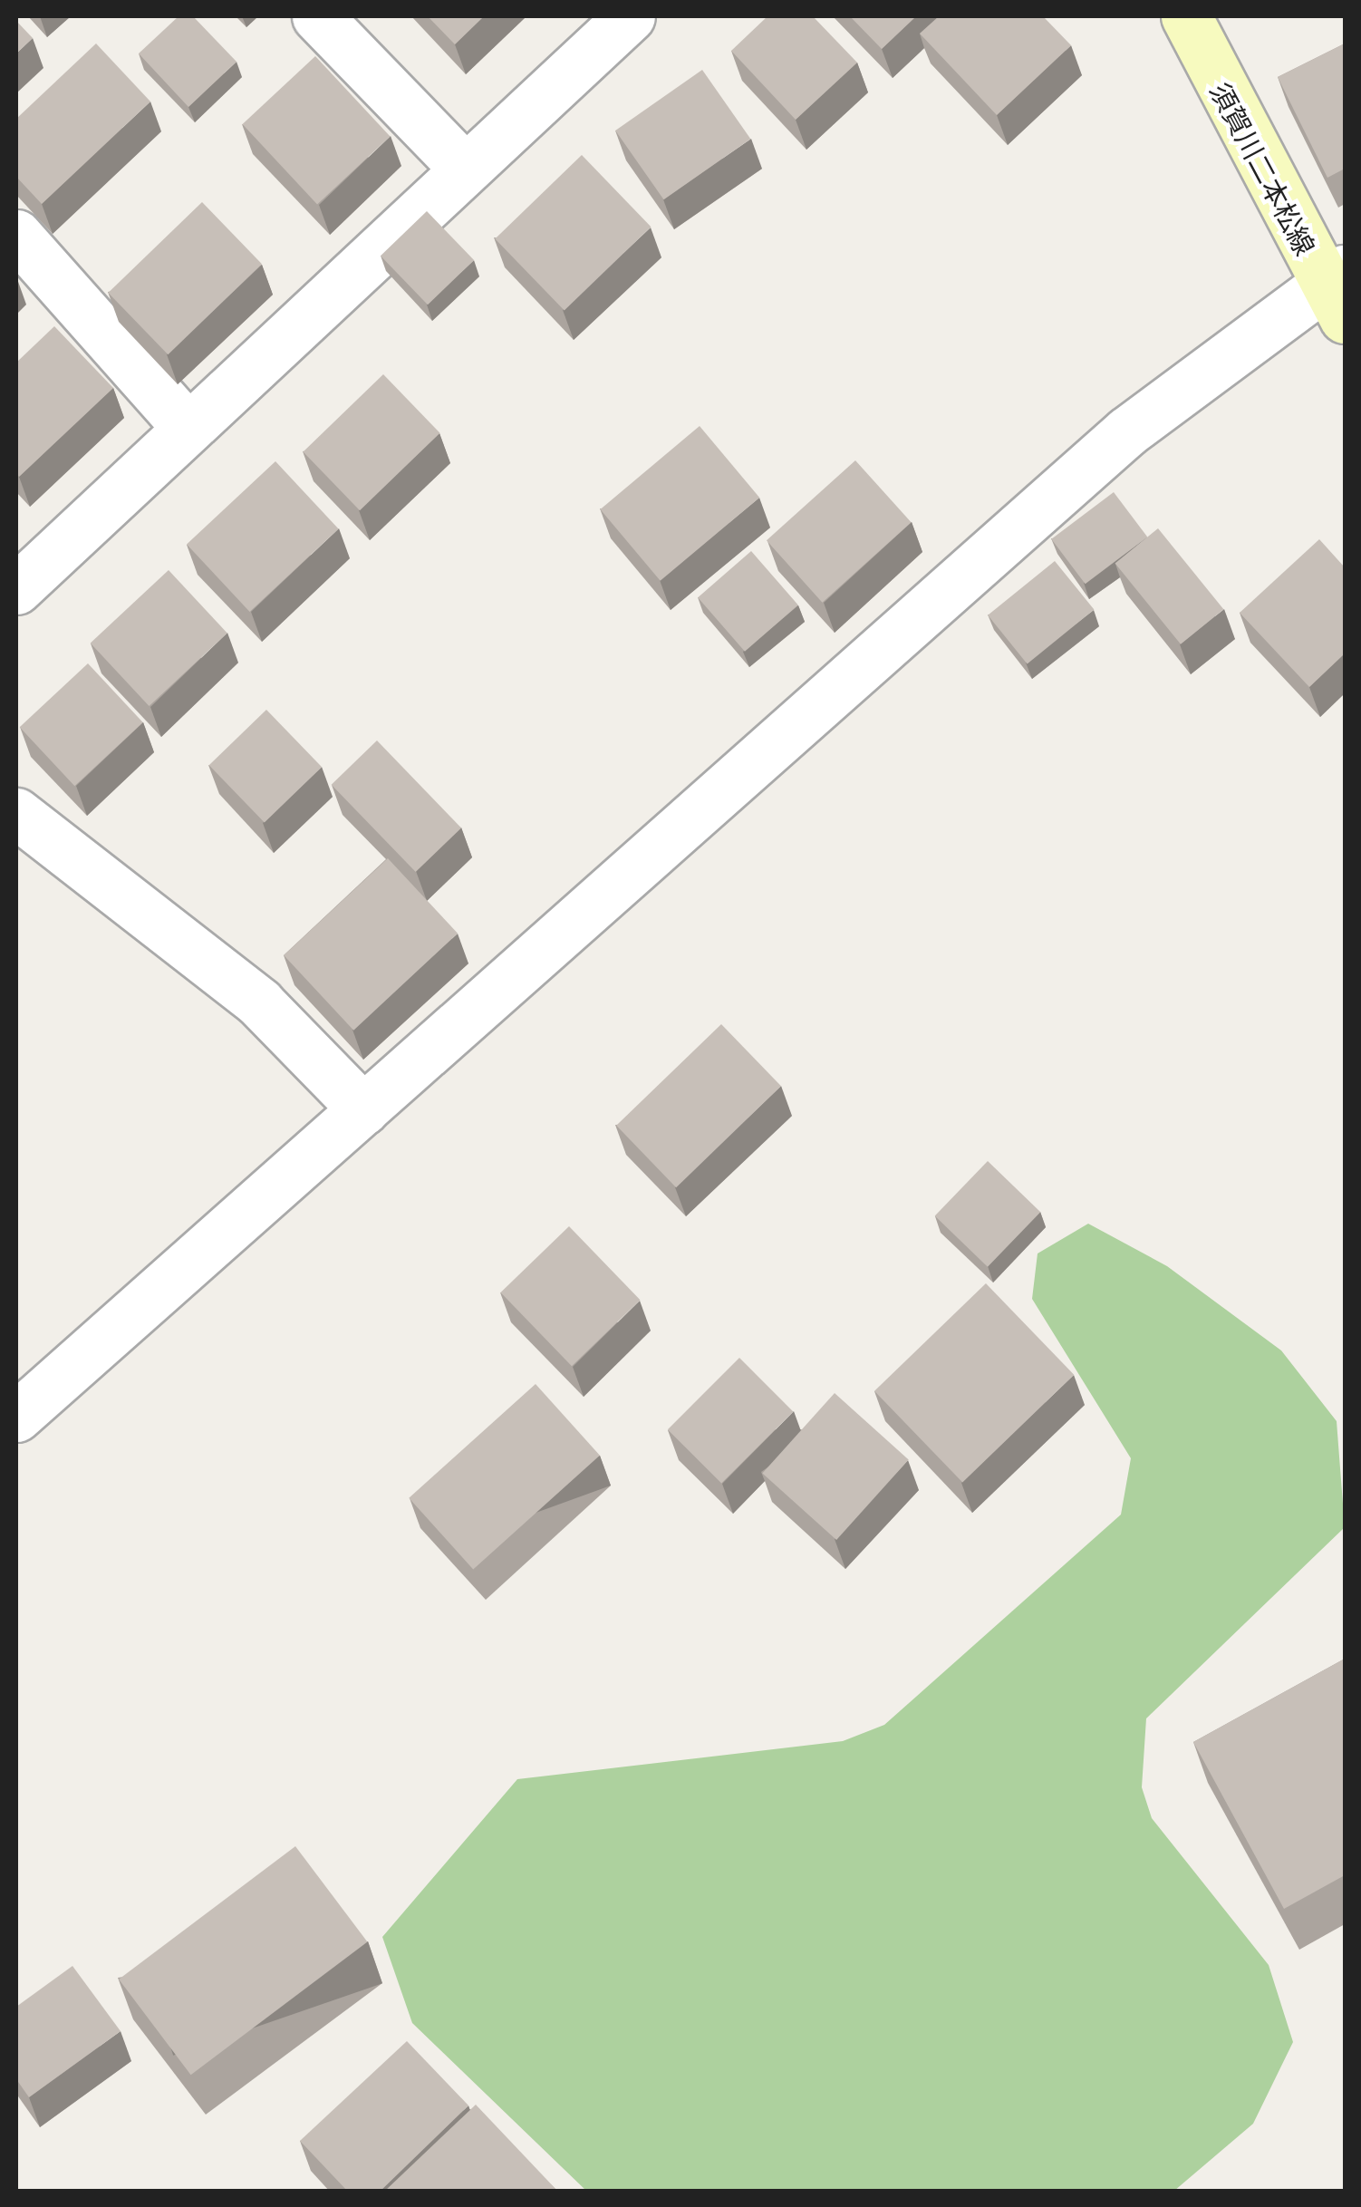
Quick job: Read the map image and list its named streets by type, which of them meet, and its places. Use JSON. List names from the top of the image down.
{
  "streets": {
    "main road": ["須賀川二本松線"]
  }
}
